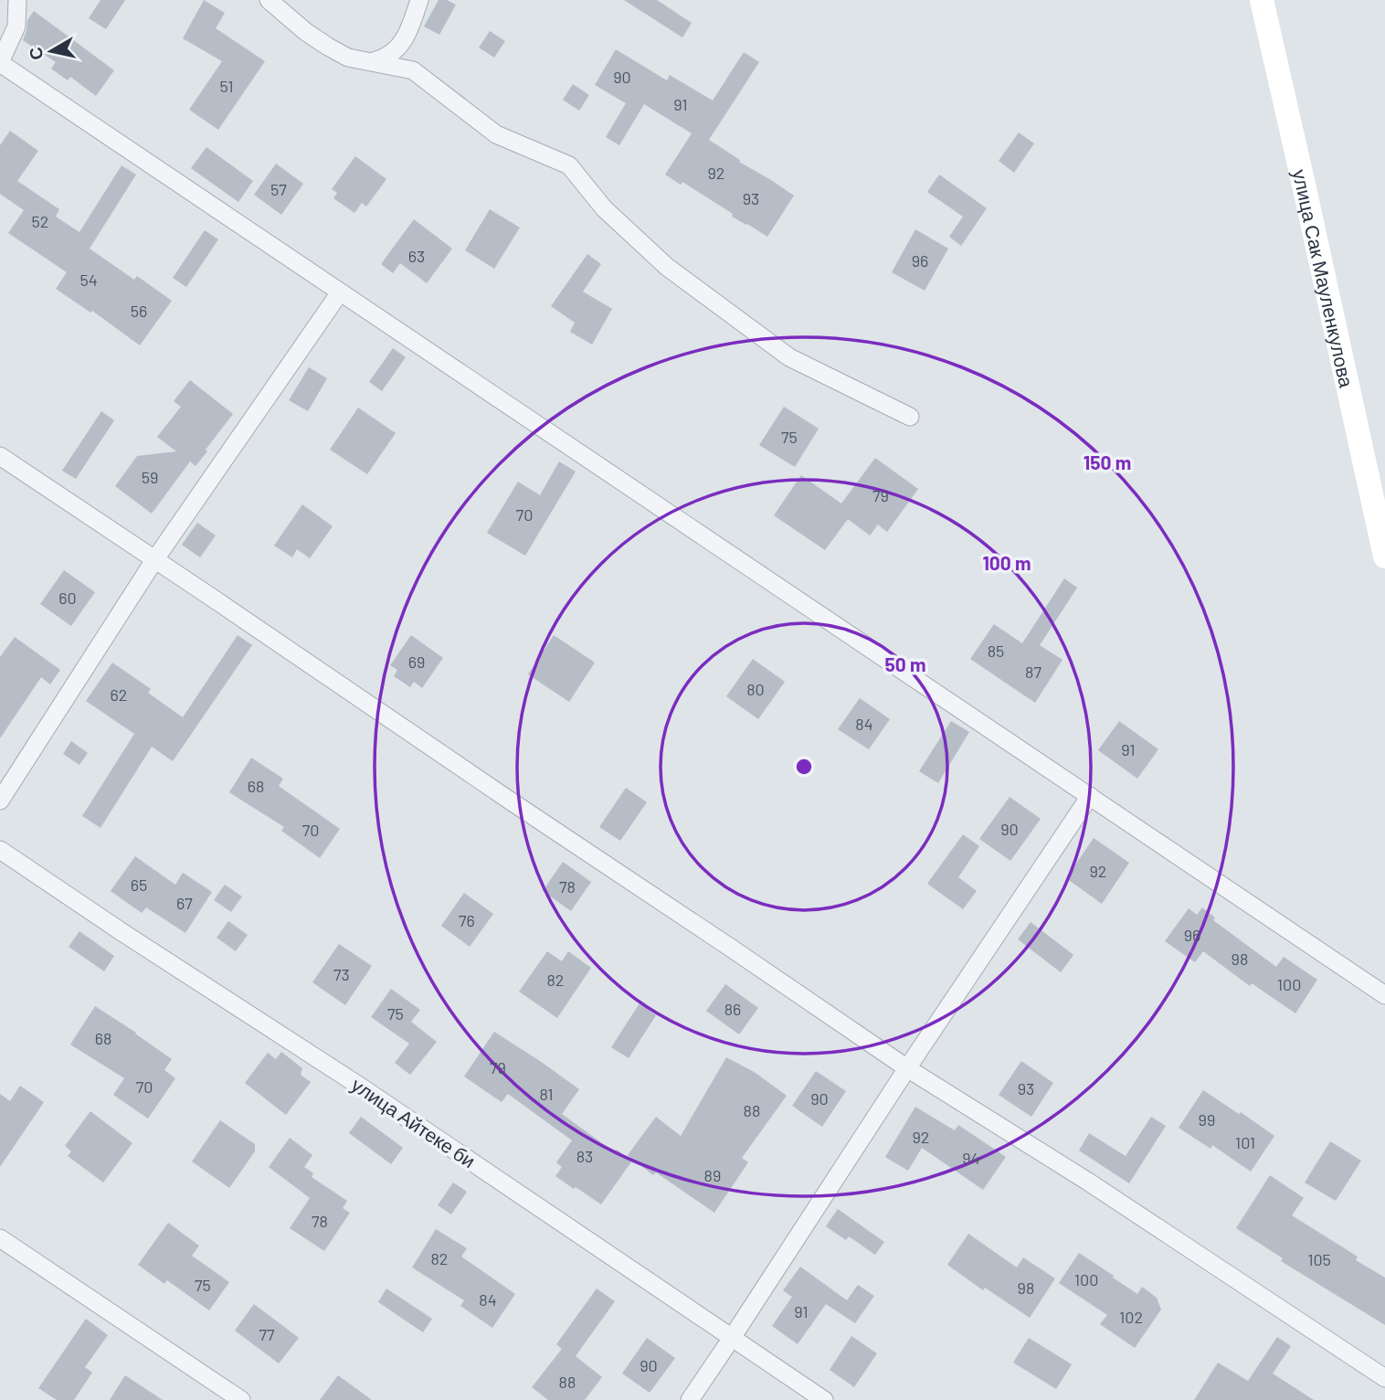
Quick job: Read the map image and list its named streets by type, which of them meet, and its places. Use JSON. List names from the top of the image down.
{
  "streets": {
    "main road": ["улица Сак Мауленкулова"],
    "street": ["улица Айтеке би"]
  },
  "house_numbers": [
    "90",
    "51",
    "91",
    "92",
    "57",
    "93",
    "52",
    "63",
    "96",
    "54",
    "56",
    "75",
    "59",
    "79",
    "70",
    "60",
    "85",
    "69",
    "87",
    "80",
    "62",
    "84",
    "91",
    "68",
    "90",
    "70",
    "92",
    "65",
    "78",
    "67",
    "76",
    "96",
    "98",
    "73",
    "82",
    "100",
    "86",
    "75",
    "68",
    "79",
    "70",
    "93",
    "81",
    "90",
    "88",
    "99",
    "92",
    "101",
    "83",
    "94",
    "89",
    "78",
    "82",
    "105",
    "100",
    "75",
    "98",
    "84",
    "91",
    "102",
    "77",
    "90",
    "88"
  ],
  "north": "left",
  "rings": ["150 m", "100 m", "50 m"]
}
